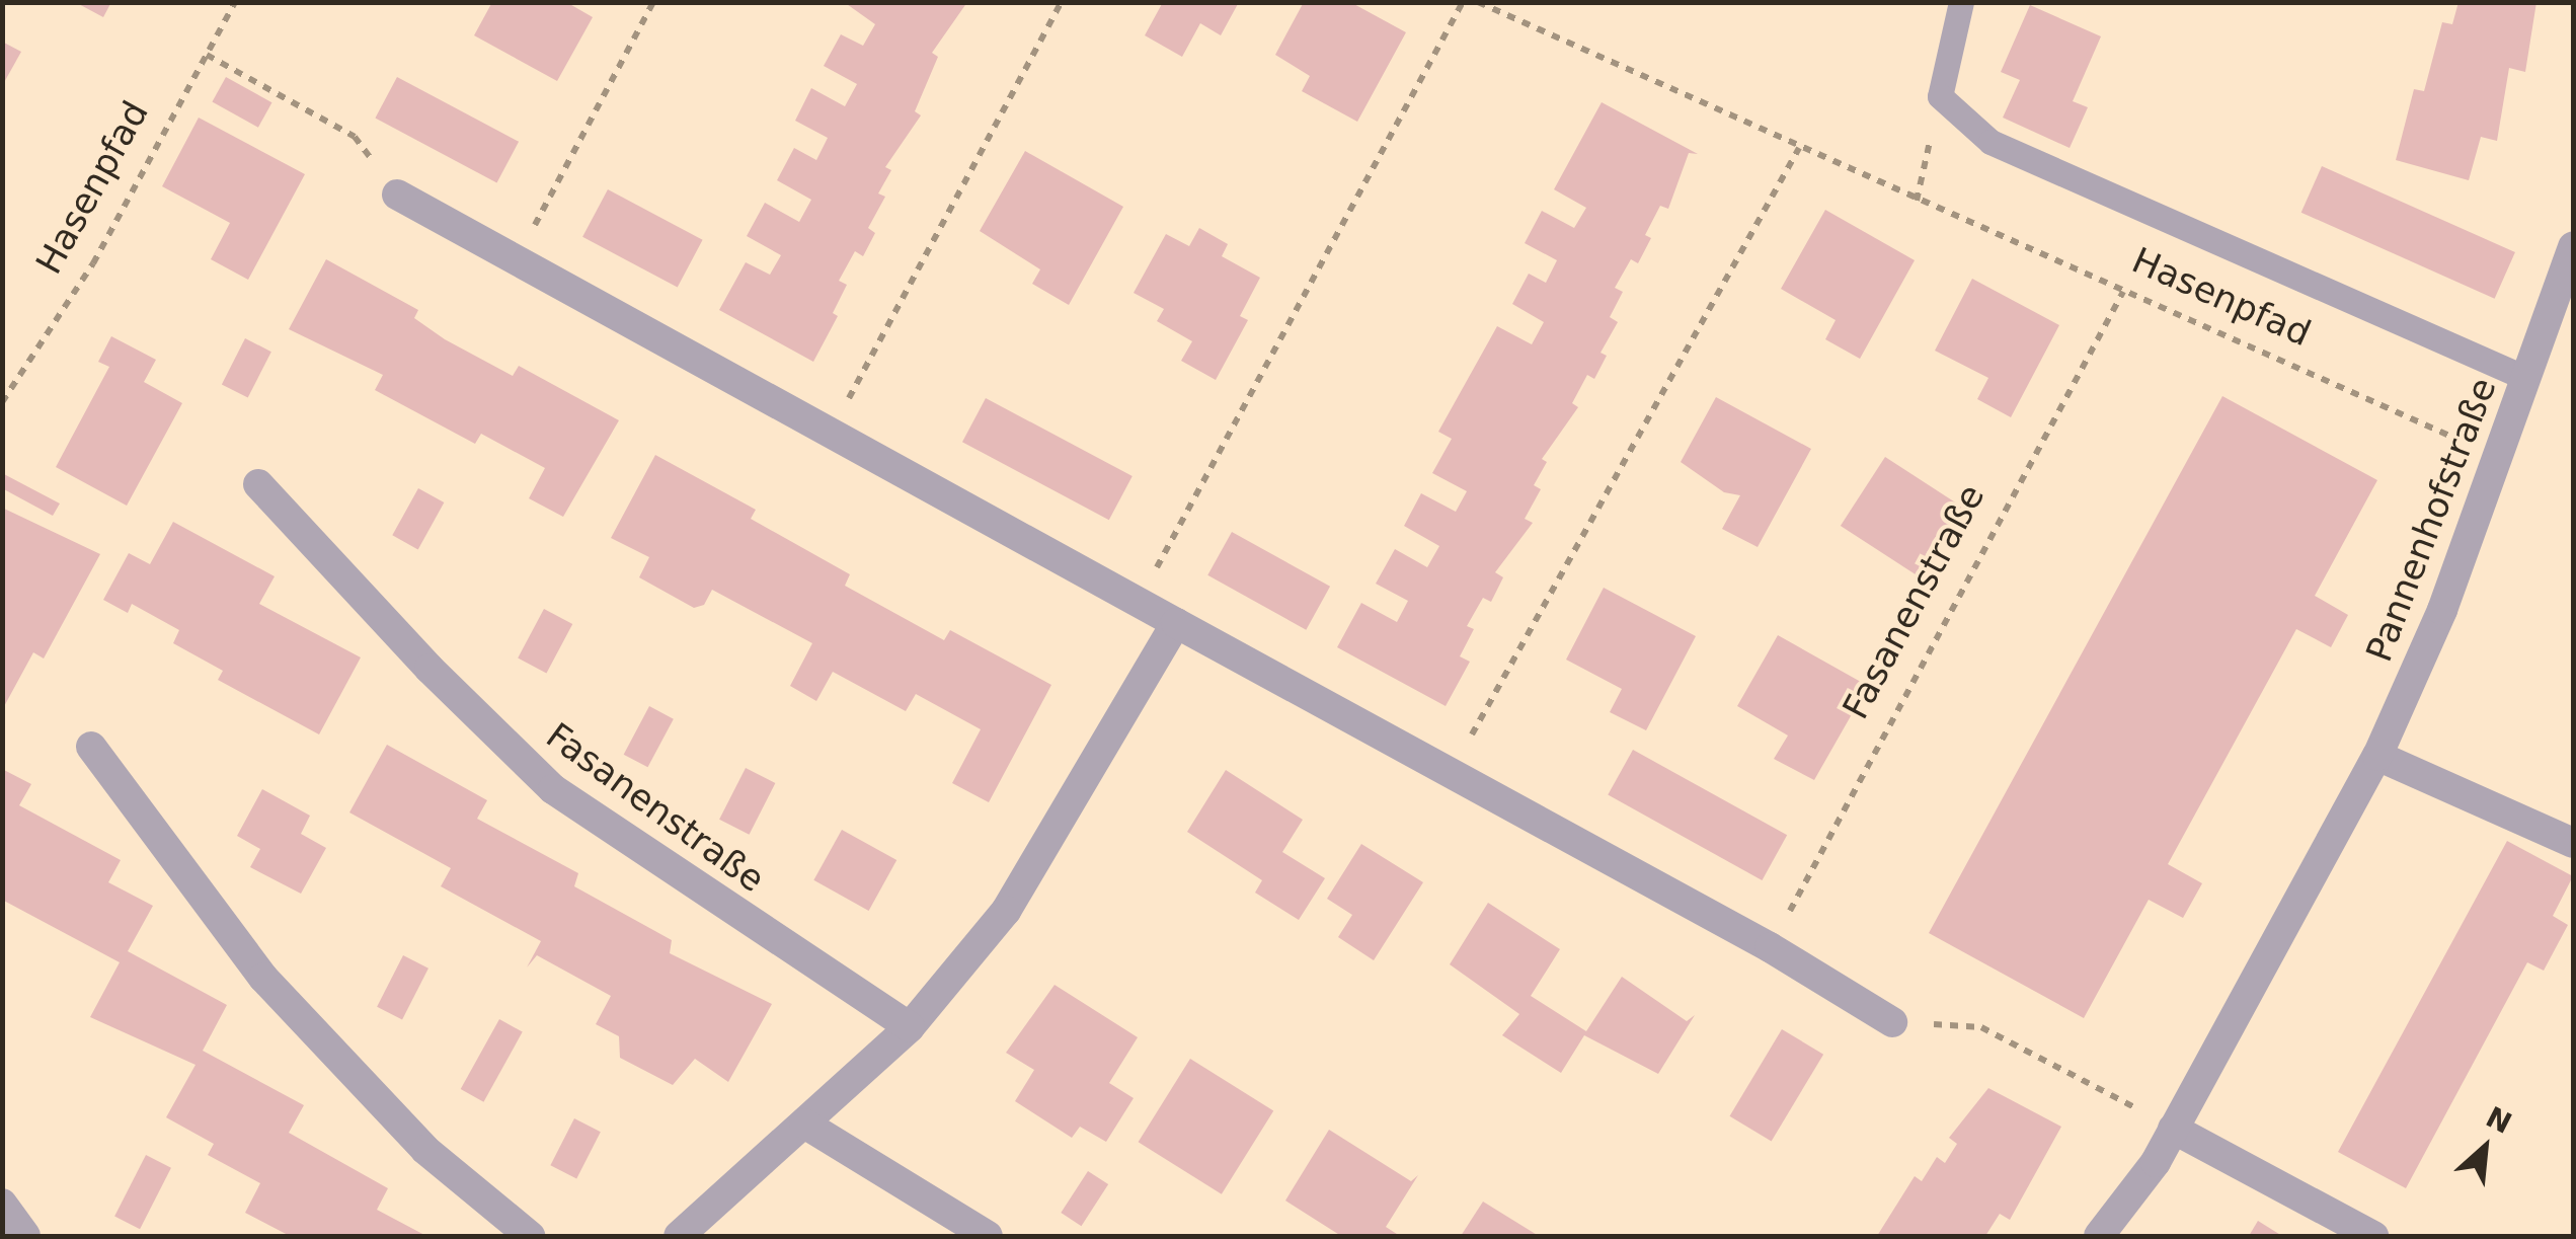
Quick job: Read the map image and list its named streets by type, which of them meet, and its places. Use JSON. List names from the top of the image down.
{
  "streets": {
    "street": ["Pannenhofstraße", "Fasanenstraße"],
    "path": ["Hasenpfad"]
  },
  "crossings": [
    ["Hasenpfad", "Pannenhofstraße"],
    ["Hasenpfad", "Fasanenstraße"]
  ],
  "north": "top right"
}
